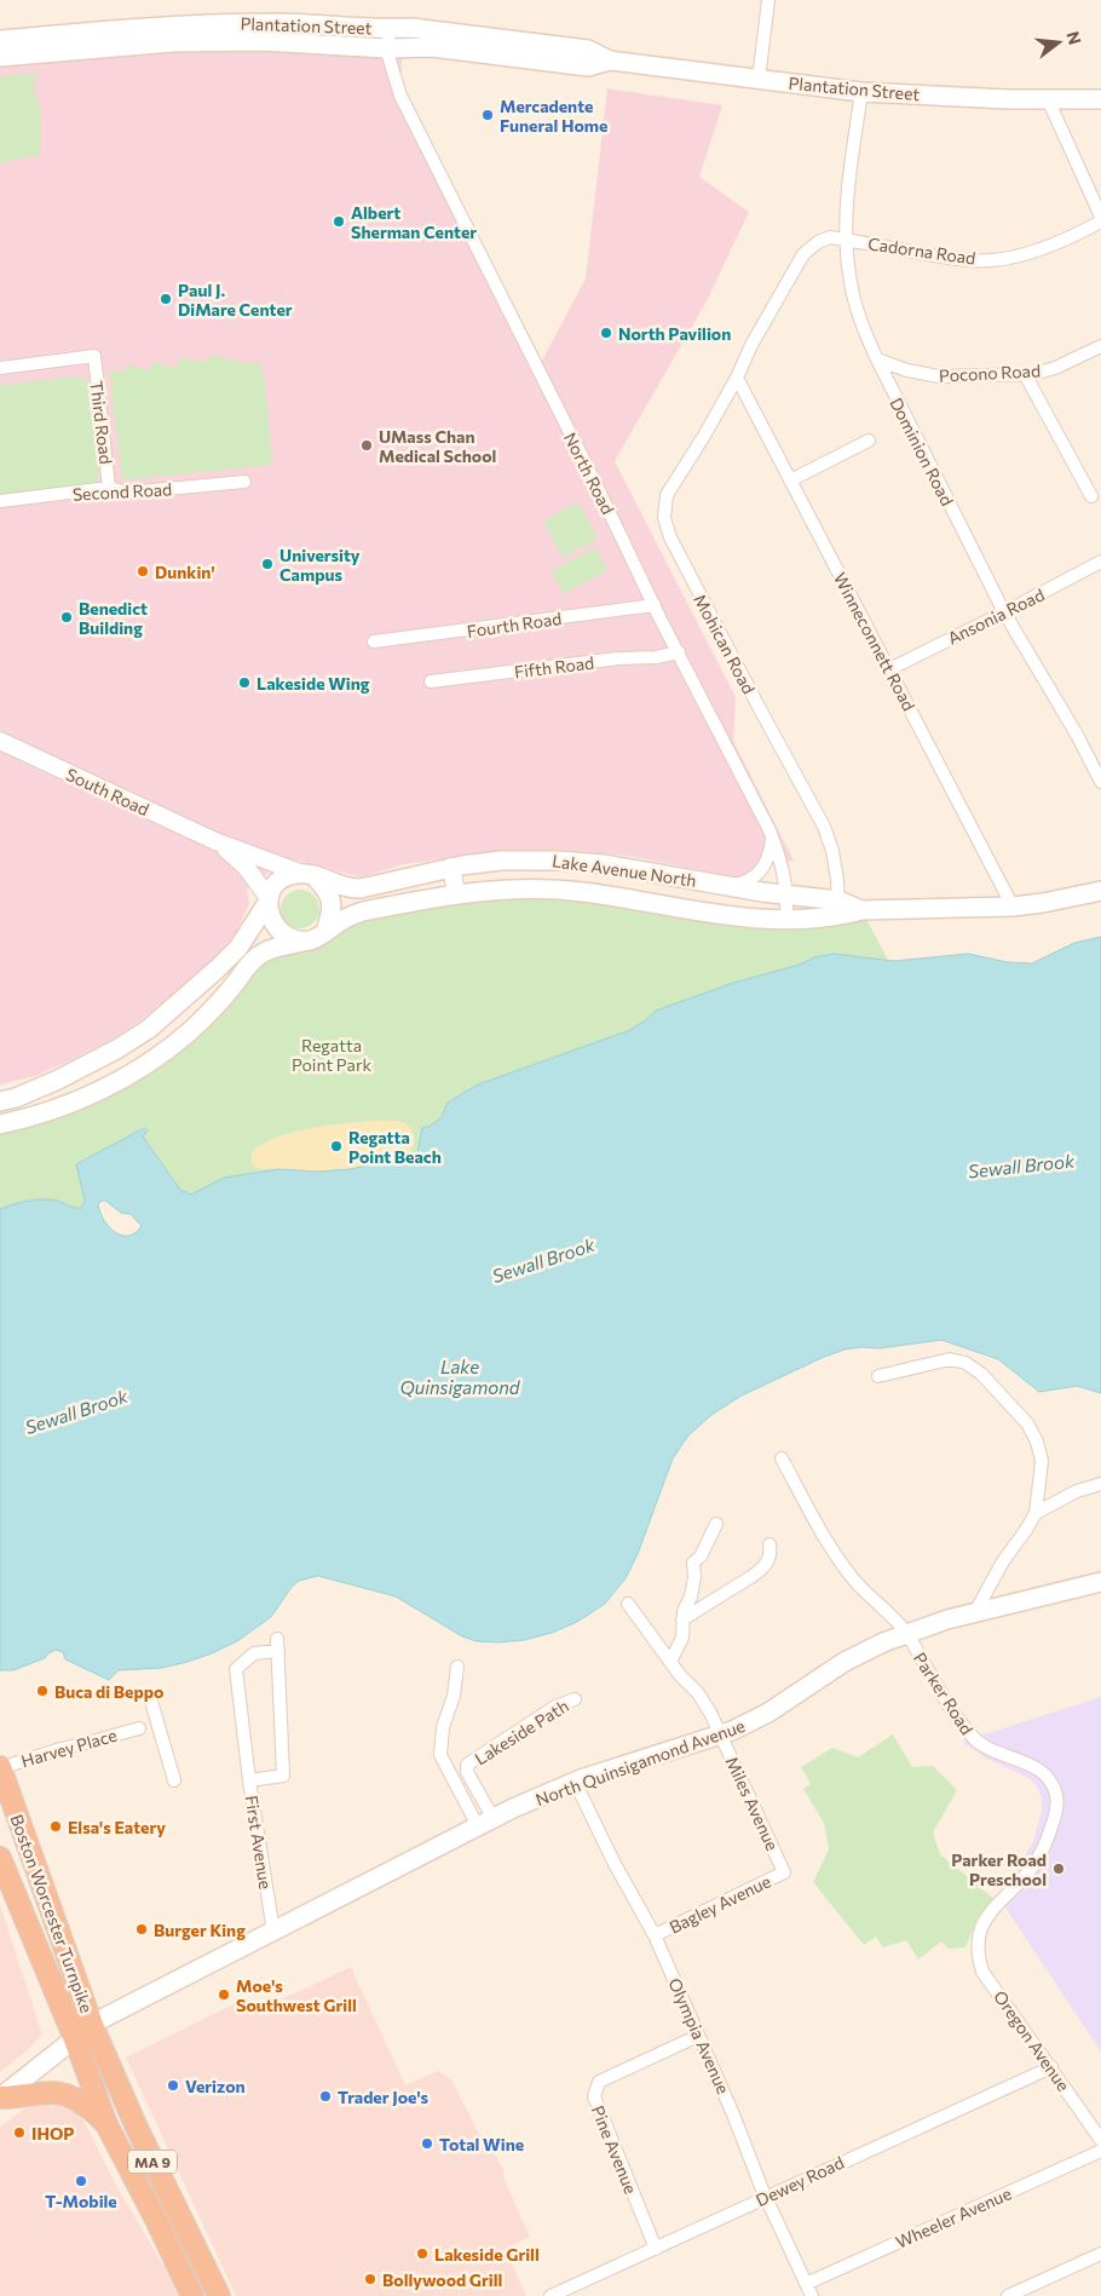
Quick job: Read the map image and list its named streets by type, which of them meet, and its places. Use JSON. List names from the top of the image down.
{
  "streets": {
    "highway": ["Boston Worcester Turnpike", "MA 9"],
    "main road": ["Plantation Street", "Lake Avenue North", "North Quinsigamond Avenue"],
    "street": [
      "Cadorna Road",
      "Pocono Road",
      "Third Road",
      "Dominion Road",
      "North Road",
      "Second Road",
      "Ansonia Road",
      "Fourth Road",
      "Winneconnett Road",
      "Mohican Road",
      "Fifth Road",
      "South Road",
      "Parker Road",
      "Lakeside Path",
      "Harvey Place",
      "Miles Avenue",
      "First Avenue",
      "Bagley Avenue",
      "Olympia Avenue",
      "Oregon Avenue",
      "Pine Avenue",
      "Dewey Road",
      "Wheeler Avenue"
    ]
  },
  "crossings": [
    ["Plantation Street", "Dominion Road"],
    ["Plantation Street", "North Road"],
    ["Cadorna Road", "Dominion Road"],
    ["Cadorna Road", "Winneconnett Road"],
    ["Cadorna Road", "Mohican Road"],
    ["Pocono Road", "Dominion Road"],
    ["Third Road", "Second Road"],
    ["Dominion Road", "Ansonia Road"],
    ["North Road", "Fourth Road"],
    ["North Road", "Fifth Road"],
    ["North Road", "Lake Avenue North"],
    ["Ansonia Road", "Winneconnett Road"],
    ["Winneconnett Road", "Mohican Road"],
    ["Winneconnett Road", "Lake Avenue North"],
    ["Mohican Road", "Lake Avenue North"],
    ["South Road", "Lake Avenue North"],
    ["Parker Road", "North Quinsigamond Avenue"],
    ["Parker Road", "Oregon Avenue"],
    ["Harvey Place", "Boston Worcester Turnpike"],
    ["North Quinsigamond Avenue", "Miles Avenue"],
    ["North Quinsigamond Avenue", "First Avenue"],
    ["North Quinsigamond Avenue", "Boston Worcester Turnpike"],
    ["North Quinsigamond Avenue", "Olympia Avenue"],
    ["North Quinsigamond Avenue", "MA 9"],
    ["Miles Avenue", "Bagley Avenue"],
    ["Bagley Avenue", "Olympia Avenue"],
    ["Boston Worcester Turnpike", "MA 9"],
    ["Olympia Avenue", "Pine Avenue"],
    ["Olympia Avenue", "Dewey Road"],
    ["Olympia Avenue", "Wheeler Avenue"],
    ["Oregon Avenue", "Dewey Road"],
    ["Pine Avenue", "Dewey Road"]
  ],
  "water": ["Sewall Brook", "Lake Quinsigamond"],
  "parks": ["Regatta Point Park"],
  "places": [
    "Mercadente Funeral Home",
    "Albert Sherman Center",
    "Paul J. DiMare Center",
    "North Pavilion",
    "UMass Chan Medical School",
    "University Campus",
    "Dunkin'",
    "Benedict Building",
    "Lakeside Wing",
    "Regatta Point Beach",
    "Buca di Beppo",
    "Elsa's Eatery",
    "Parker Road Preschool",
    "Burger King",
    "Moe's Southwest Grill",
    "Verizon",
    "Trader Joe's",
    "IHOP",
    "Total Wine",
    "T-Mobile",
    "Lakeside Grill",
    "Bollywood Grill"
  ],
  "north": "right"
}
